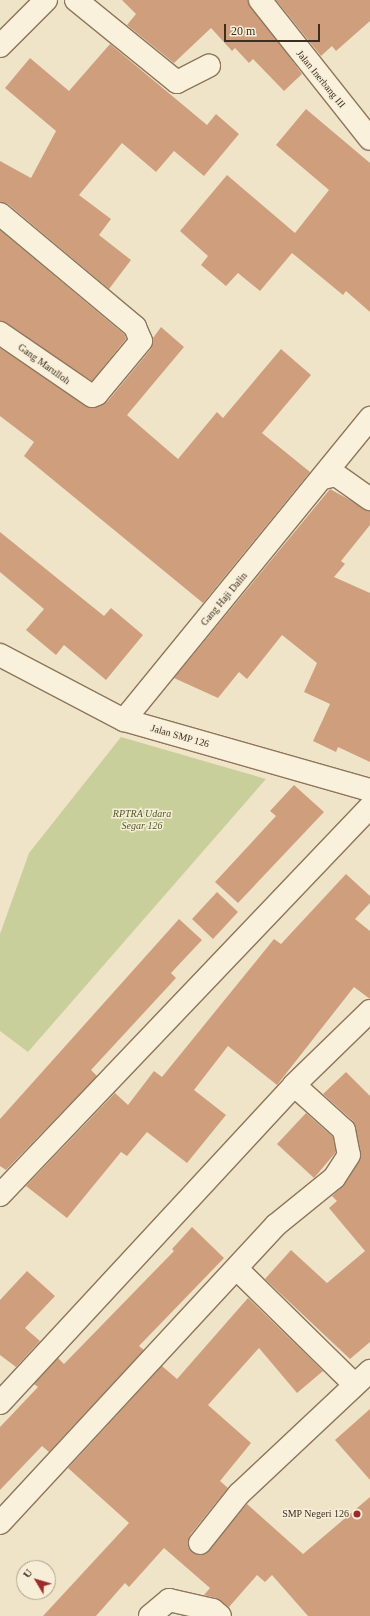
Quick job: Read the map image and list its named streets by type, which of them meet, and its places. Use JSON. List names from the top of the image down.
{
  "streets": {
    "street": [
      "Jalan Inerbang III",
      "Gang Marulloh",
      "Gang Haji Dalin",
      "Jalan SMP 126"
    ]
  },
  "crossings": [
    ["Gang Haji Dalin", "Jalan SMP 126"]
  ],
  "parks": ["RPTRA Udara Segar 126"],
  "places": ["SMP Negeri 126"],
  "scale_bar": "20 m",
  "north": "top left"
}
